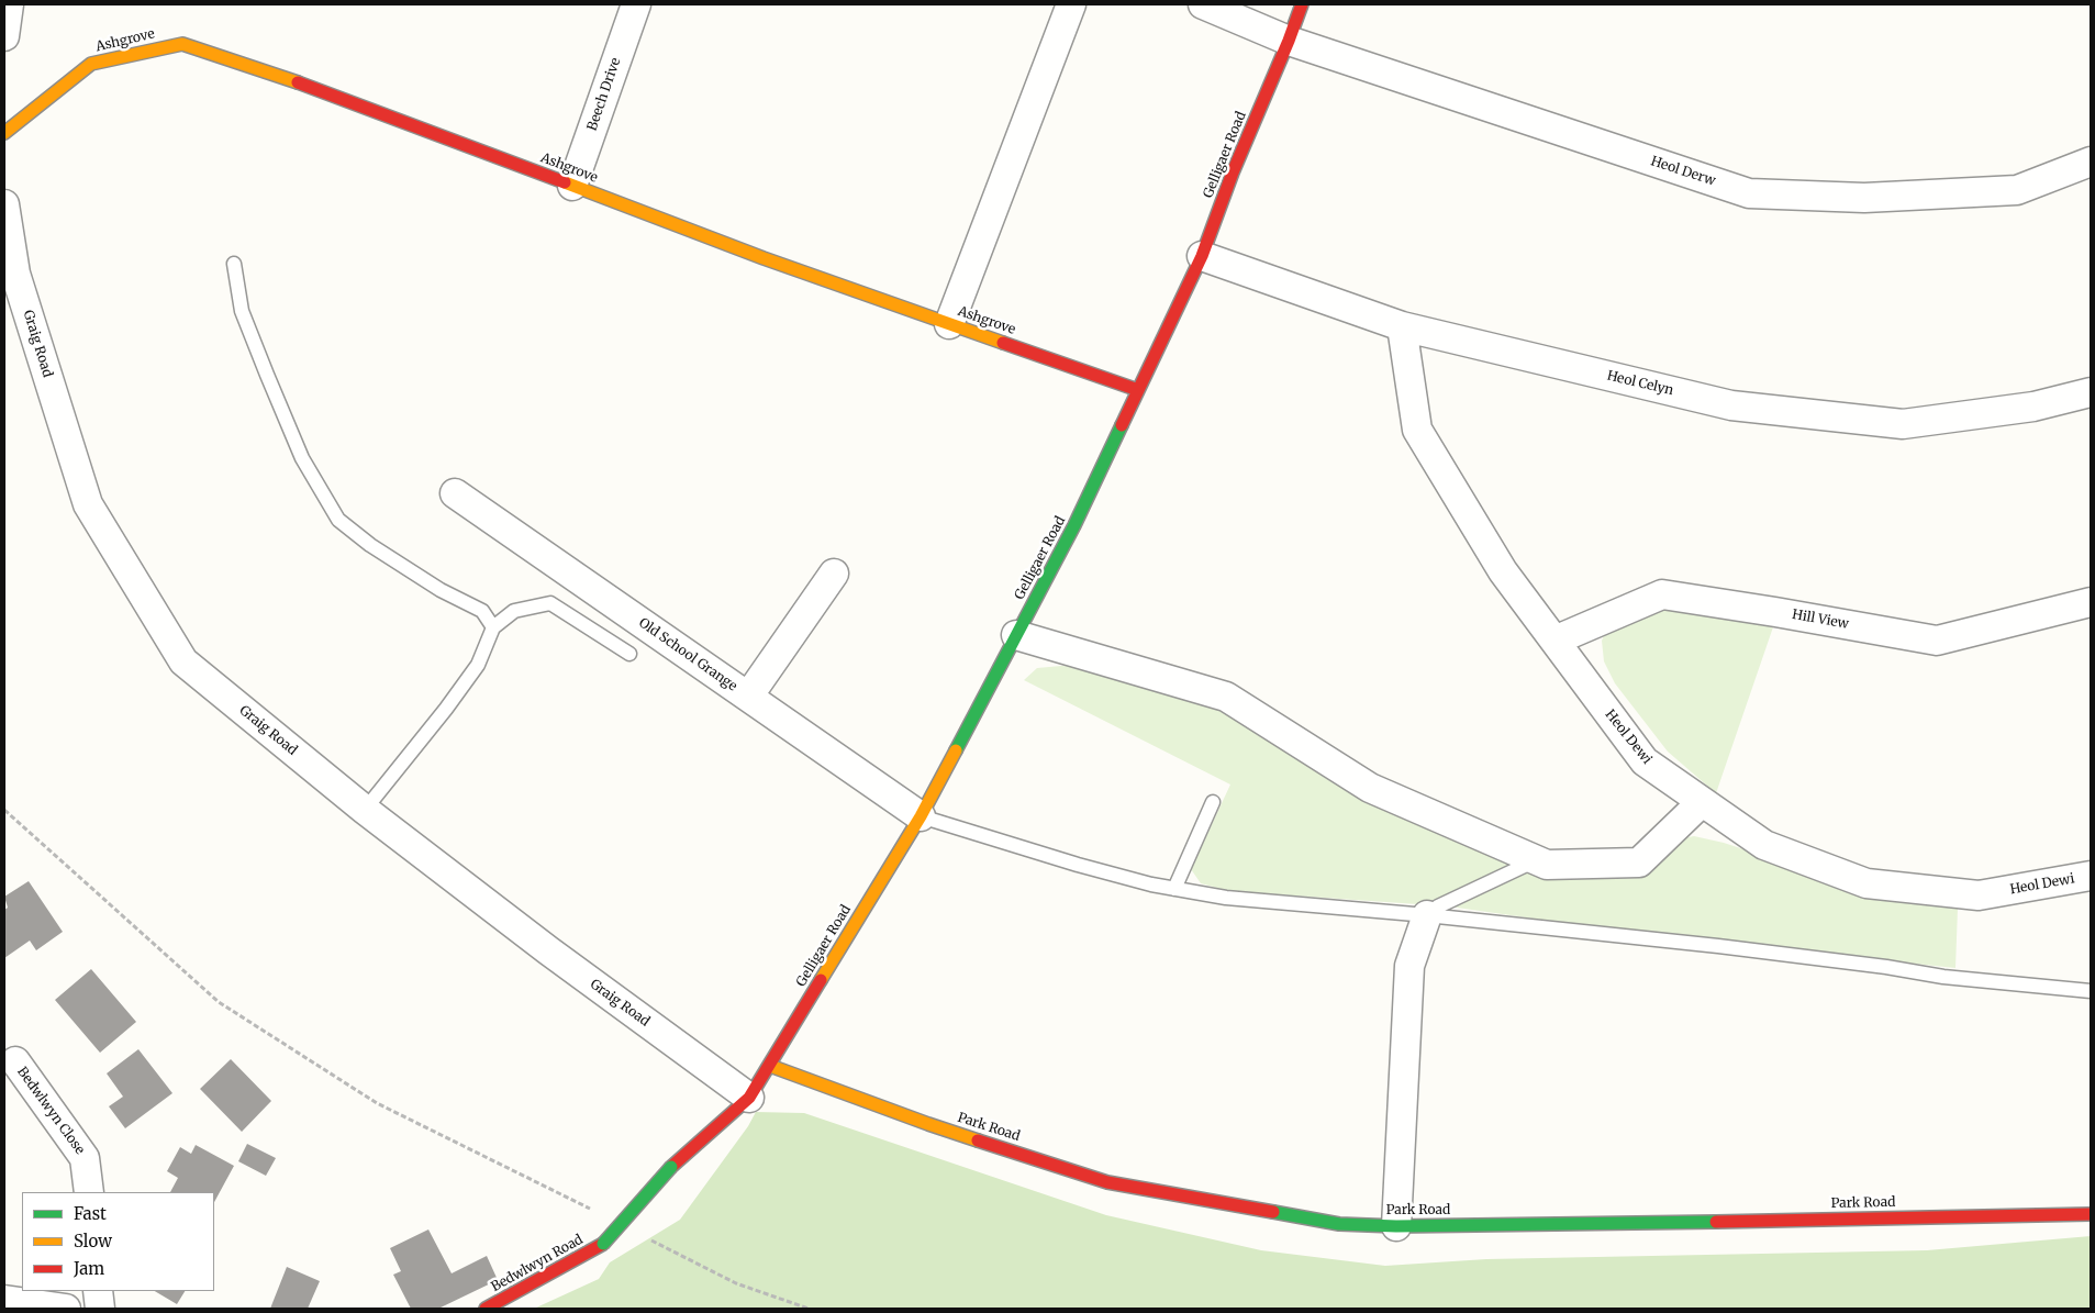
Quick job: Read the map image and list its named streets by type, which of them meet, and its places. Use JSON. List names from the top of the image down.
{
  "streets": {
    "street": [
      "Ashgrove",
      "Beech Drive",
      "Gelligaer Road",
      "Heol Derw",
      "Graig Road",
      "Heol Celyn",
      "Hill View",
      "Old School Grange",
      "Heol Dewi",
      "Bedwlwyn Close",
      "Park Road",
      "Bedwlwyn Road"
    ]
  },
  "crossings": [
    ["Ashgrove", "Beech Drive"],
    ["Ashgrove", "Gelligaer Road"],
    ["Gelligaer Road", "Heol Derw"],
    ["Gelligaer Road", "Graig Road"],
    ["Gelligaer Road", "Heol Celyn"],
    ["Gelligaer Road", "Old School Grange"],
    ["Gelligaer Road", "Park Road"],
    ["Gelligaer Road", "Bedwlwyn Road"],
    ["Graig Road", "Bedwlwyn Road"],
    ["Heol Celyn", "Heol Dewi"],
    ["Hill View", "Heol Dewi"]
  ],
  "legend": ["Fast", "Slow", "Jam"]
}
